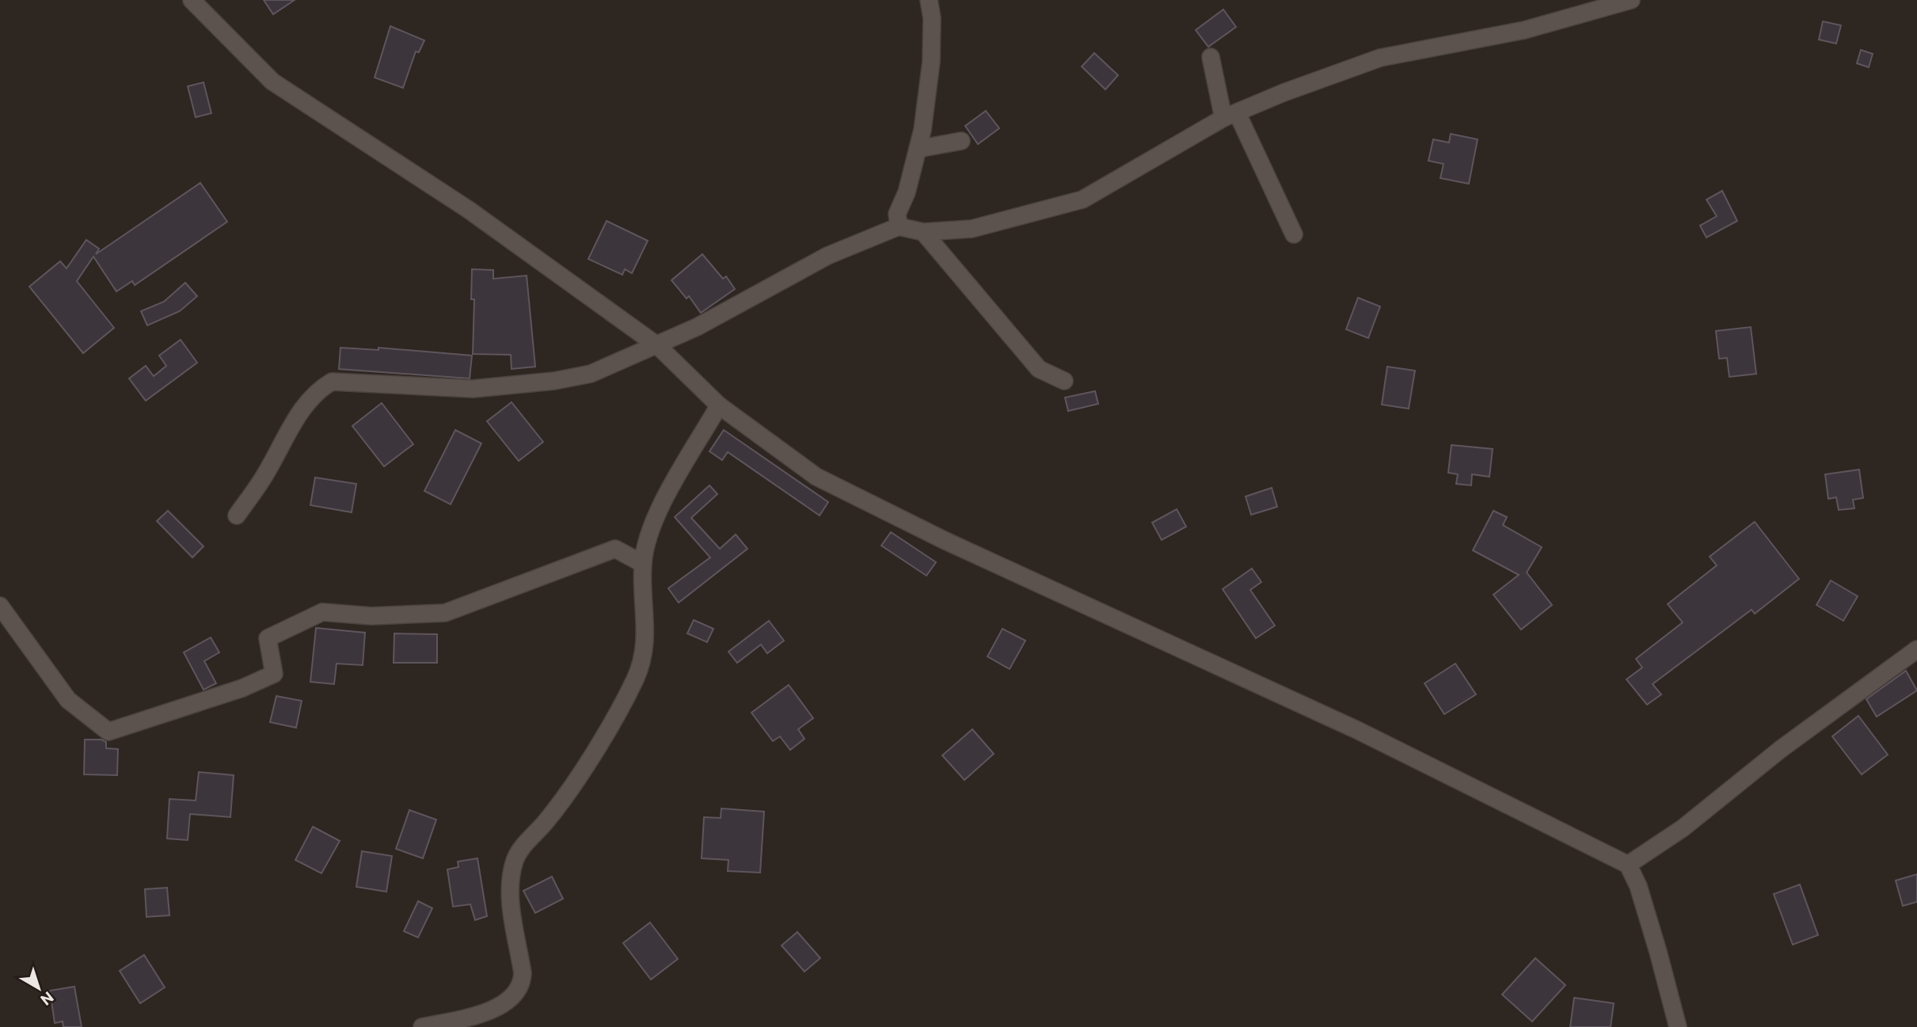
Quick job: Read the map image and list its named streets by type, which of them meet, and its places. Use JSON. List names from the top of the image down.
{
  "north": "bottom right"
}
